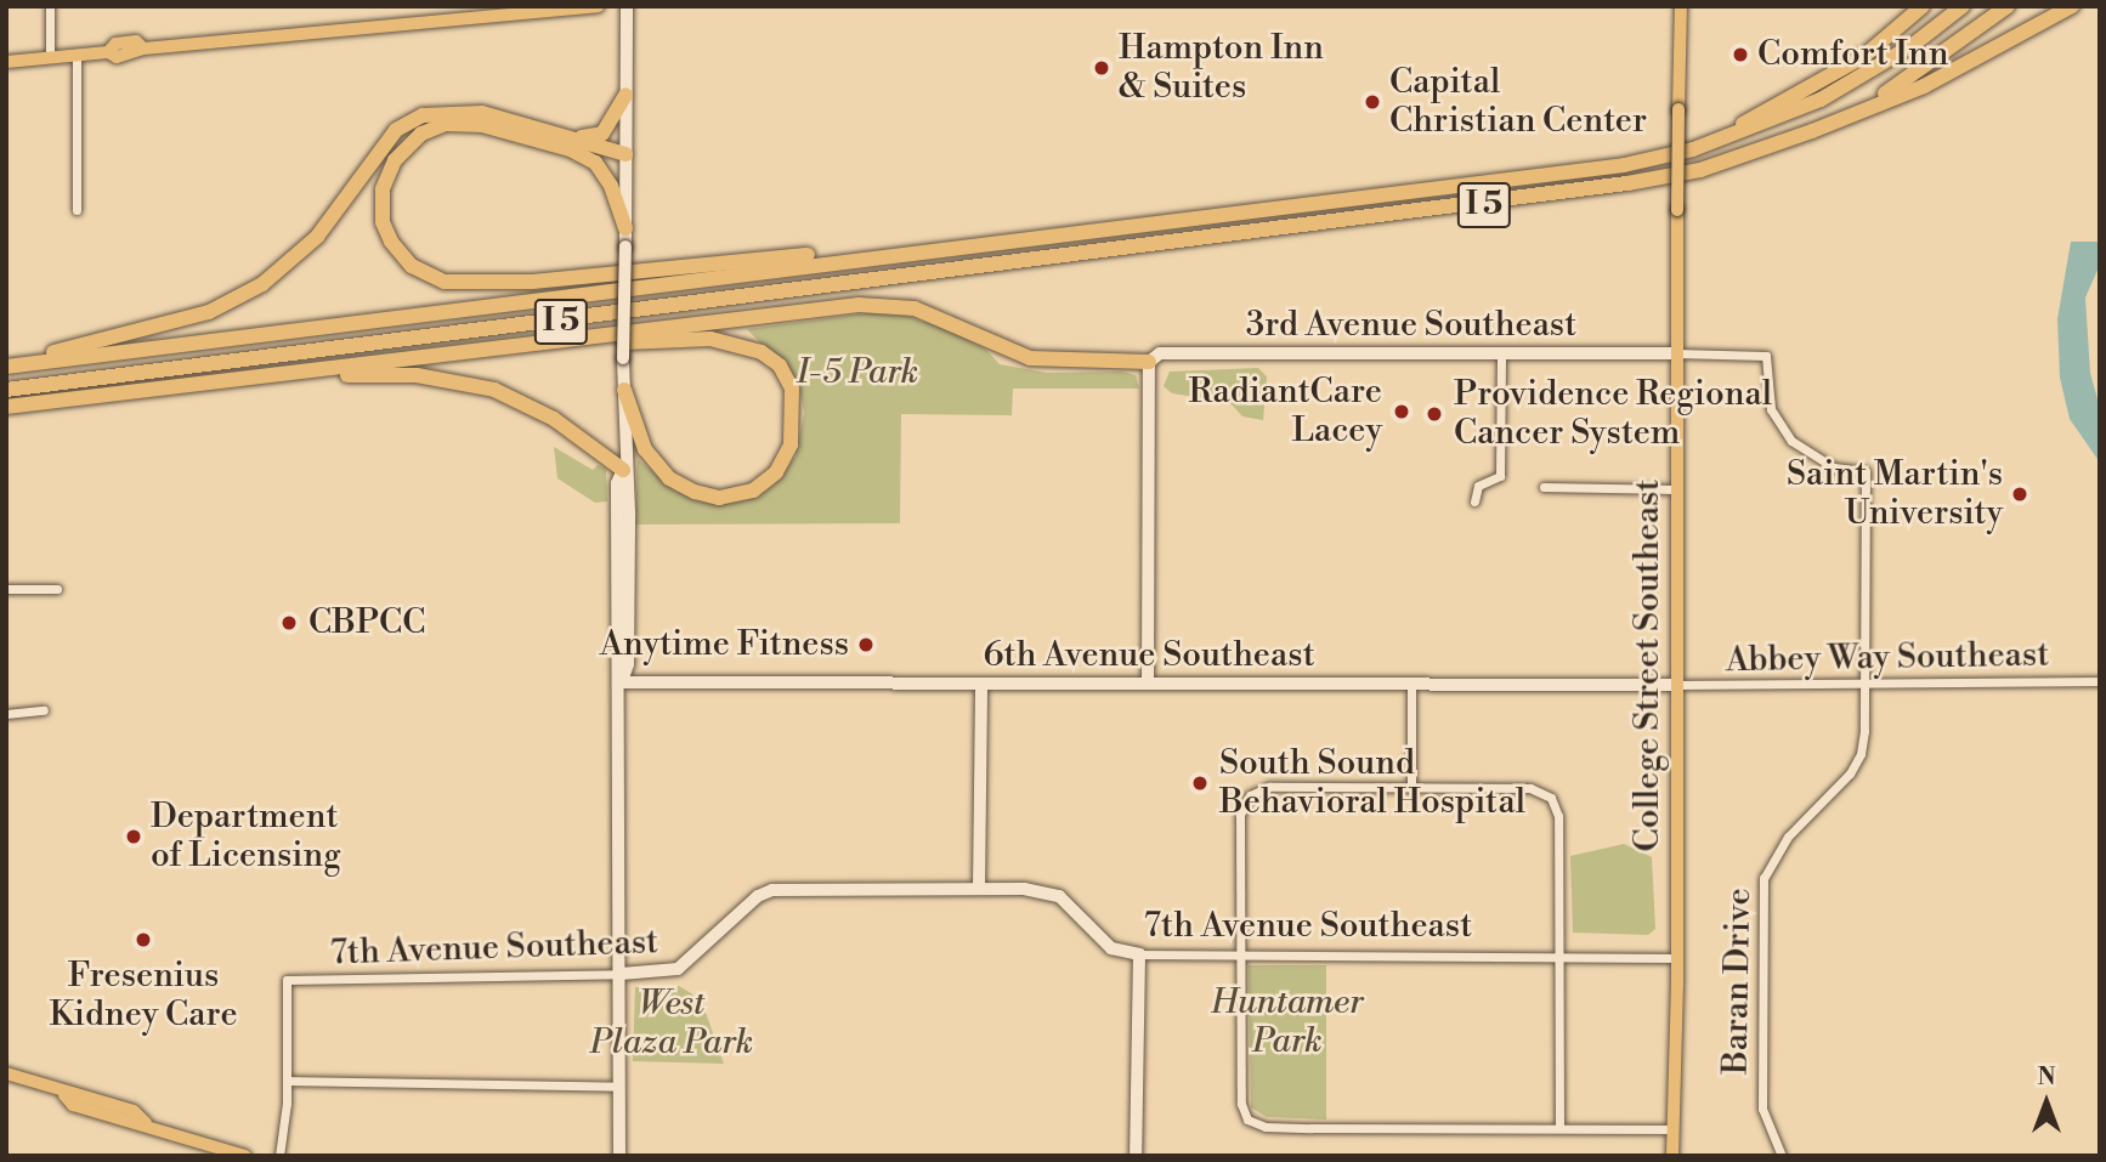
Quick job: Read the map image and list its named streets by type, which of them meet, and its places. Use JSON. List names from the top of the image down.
{
  "streets": {
    "highway": ["I 5"],
    "main road": ["College Street Southeast"],
    "street": [
      "3rd Avenue Southeast",
      "6th Avenue Southeast",
      "Abbey Way Southeast",
      "7th Avenue Southeast",
      "Baran Drive"
    ]
  },
  "crossings": [
    ["3rd Avenue Southeast", "College Street Southeast"],
    ["3rd Avenue Southeast", "Baran Drive"],
    ["6th Avenue Southeast", "Abbey Way Southeast"],
    ["6th Avenue Southeast", "College Street Southeast"],
    ["Abbey Way Southeast", "College Street Southeast"],
    ["Abbey Way Southeast", "Baran Drive"],
    ["College Street Southeast", "7th Avenue Southeast"],
    ["College Street Southeast", "Baran Drive"]
  ],
  "parks": ["I-5 Park", "Huntamer Park", "West Plaza Park"],
  "places": [
    "Comfort Inn",
    "Hampton Inn & Suites",
    "Capital Christian Center",
    "RadiantCare Lacey",
    "Providence Regional Cancer System",
    "Saint Martin's University",
    "CBPCC",
    "Anytime Fitness",
    "South Sound Behavioral Hospital",
    "Department of Licensing",
    "Fresenius Kidney Care"
  ],
  "north": "top"
}
